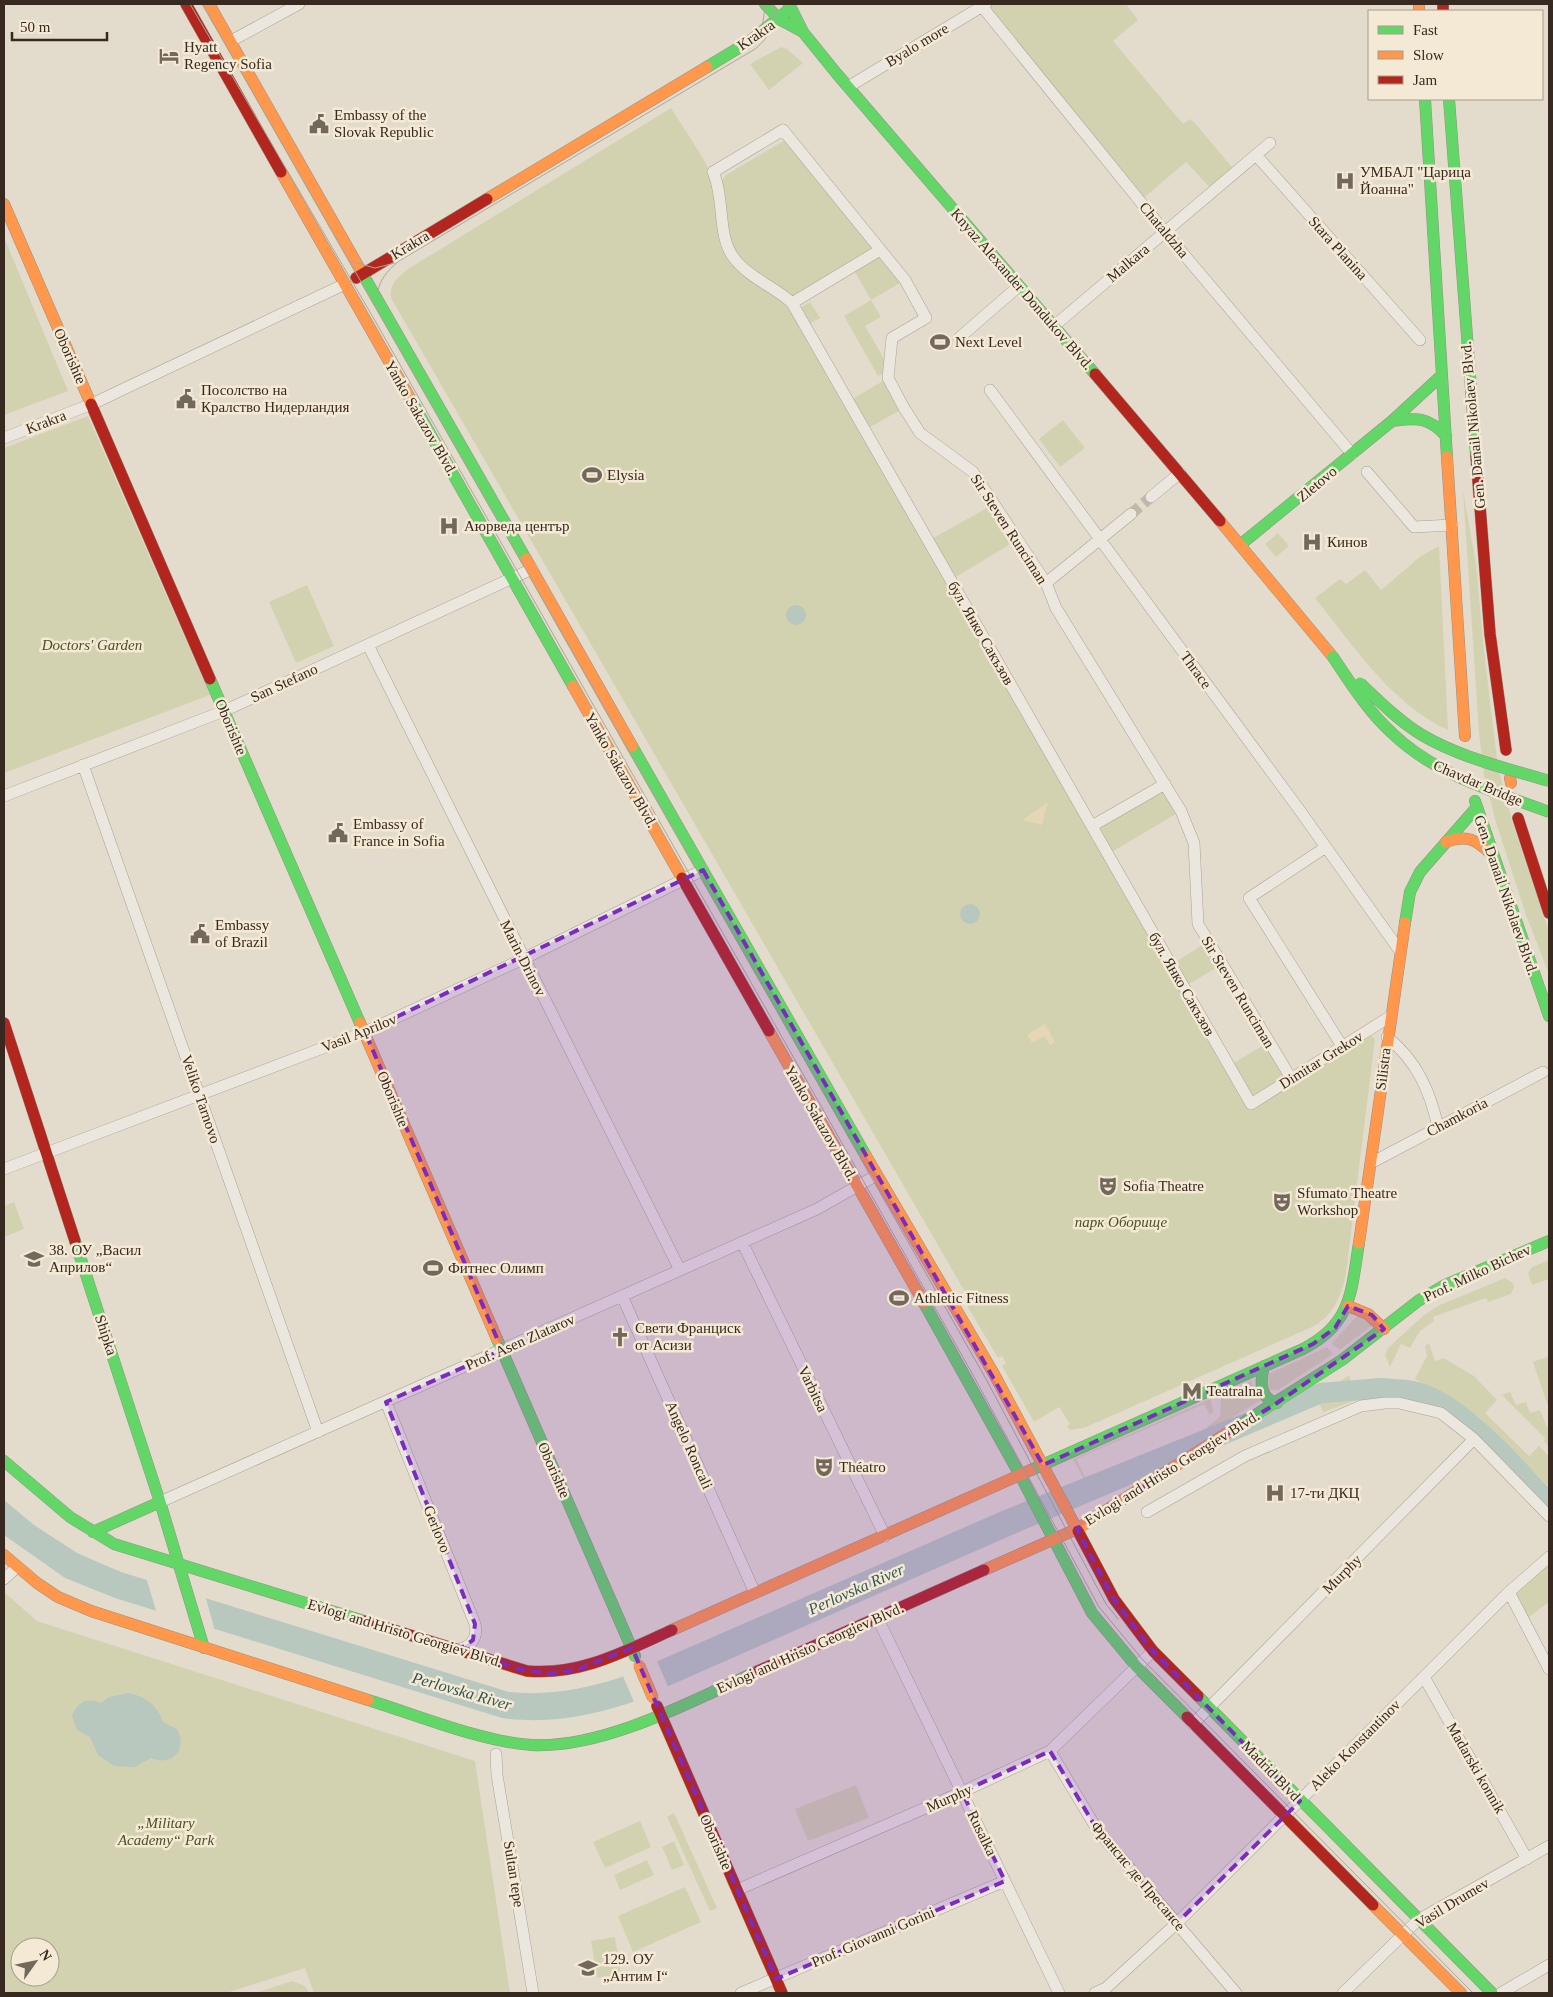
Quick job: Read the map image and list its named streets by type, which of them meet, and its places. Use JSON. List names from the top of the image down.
{
  "streets": {
    "main road": [
      "Krakra",
      "Knyaz Alexander Dondukov Blvd.",
      "Oborishte",
      "Yanko Sakazov Blvd.",
      "Gen. Danail Nikolaev Blvd.",
      "Zletovo",
      "Chavdar Bridge",
      "Silistra",
      "Prof. Milko Bichev",
      "Shipka",
      "Evlogi and Hristo Georgiev Blvd.",
      "Madrid Blvd"
    ],
    "street": [
      "Byalo more",
      "Chataldzha",
      "Stara Planina",
      "Malkara",
      "Sir Steven Runciman",
      "бул. Янко Сакъзов",
      "Thrace",
      "San Stefano",
      "Marin Drinov",
      "Vasil Aprilov",
      "Dimitar Grekov",
      "Veliko Tarnovo",
      "Chamkoria",
      "Prof. Asen Zlatarov",
      "Varbitsa",
      "Angelo Roncali",
      "Gerlovo",
      "Murphy",
      "Aleko Konstantinov",
      "Madarski konnik",
      "Rusalka",
      "Sultan tepe",
      "Франсис де Пресансе",
      "Vasil Drumev",
      "Prof. Giovanni Gorini"
    ]
  },
  "crossings": [
    ["Krakra", "Knyaz Alexander Dondukov Blvd."],
    ["Krakra", "Oborishte"],
    ["Krakra", "Yanko Sakazov Blvd."],
    ["Byalo more", "Chataldzha"],
    ["Byalo more", "Knyaz Alexander Dondukov Blvd."],
    ["Chataldzha", "Malkara"],
    ["Chataldzha", "Zletovo"],
    ["Stara Planina", "Malkara"],
    ["Malkara", "Knyaz Alexander Dondukov Blvd."],
    ["Knyaz Alexander Dondukov Blvd.", "Zletovo"],
    ["Knyaz Alexander Dondukov Blvd.", "Chavdar Bridge"],
    ["Oborishte", "San Stefano"],
    ["Oborishte", "Vasil Aprilov"],
    ["Oborishte", "Prof. Asen Zlatarov"],
    ["Oborishte", "Evlogi and Hristo Georgiev Blvd."],
    ["Oborishte", "Murphy"],
    ["Oborishte", "Prof. Giovanni Gorini"],
    ["Yanko Sakazov Blvd.", "San Stefano"],
    ["Yanko Sakazov Blvd.", "Vasil Aprilov"],
    ["Yanko Sakazov Blvd.", "Prof. Asen Zlatarov"],
    ["Yanko Sakazov Blvd.", "Evlogi and Hristo Georgiev Blvd."],
    ["Yanko Sakazov Blvd.", "Madrid Blvd"],
    ["Gen. Danail Nikolaev Blvd.", "Zletovo"],
    ["Gen. Danail Nikolaev Blvd.", "Silistra"],
    ["Zletovo", "Chavdar Bridge"],
    ["Sir Steven Runciman", "бул. Янко Сакъзов"],
    ["Sir Steven Runciman", "Dimitar Grekov"],
    ["бул. Янко Сакъзов", "Dimitar Grekov"],
    ["Thrace", "Silistra"],
    ["San Stefano", "Marin Drinov"],
    ["San Stefano", "Veliko Tarnovo"],
    ["Marin Drinov", "Vasil Aprilov"],
    ["Marin Drinov", "Prof. Asen Zlatarov"],
    ["Vasil Aprilov", "Veliko Tarnovo"],
    ["Vasil Aprilov", "Shipka"],
    ["Dimitar Grekov", "Silistra"],
    ["Silistra", "Chamkoria"],
    ["Silistra", "Evlogi and Hristo Georgiev Blvd."],
    ["Veliko Tarnovo", "Prof. Asen Zlatarov"],
    ["Prof. Milko Bichev", "Evlogi and Hristo Georgiev Blvd."],
    ["Shipka", "Prof. Asen Zlatarov"],
    ["Shipka", "Evlogi and Hristo Georgiev Blvd."],
    ["Prof. Asen Zlatarov", "Varbitsa"],
    ["Prof. Asen Zlatarov", "Angelo Roncali"],
    ["Prof. Asen Zlatarov", "Gerlovo"],
    ["Varbitsa", "Evlogi and Hristo Georgiev Blvd."],
    ["Angelo Roncali", "Evlogi and Hristo Georgiev Blvd."],
    ["Evlogi and Hristo Georgiev Blvd.", "Gerlovo"],
    ["Evlogi and Hristo Georgiev Blvd.", "Murphy"],
    ["Evlogi and Hristo Georgiev Blvd.", "Madrid Blvd"],
    ["Evlogi and Hristo Georgiev Blvd.", "Rusalka"],
    ["Murphy", "Madrid Blvd"],
    ["Murphy", "Rusalka"],
    ["Murphy", "Франсис де Пресансе"],
    ["Aleko Konstantinov", "Madarski konnik"],
    ["Aleko Konstantinov", "Madrid Blvd"],
    ["Aleko Konstantinov", "Франсис де Пресансе"],
    ["Madarski konnik", "Vasil Drumev"],
    ["Madrid Blvd", "Vasil Drumev"],
    ["Rusalka", "Prof. Giovanni Gorini"]
  ],
  "water": ["Perlovska River"],
  "parks": ["Doctors' Garden", "парк Оборище", "„Military Academy“ Park"],
  "places": {
    "hotel": ["Hyatt Regency Sofia"],
    "public building": [
      "Embassy of the Slovak Republic",
      "Посолство на Кралство Нидерландия",
      "Embassy of France in Sofia",
      "Embassy of Brazil"
    ],
    "hospital": [
      "УМБАЛ \"Царица Йоанна\"",
      "Аюрведа център",
      "Кинов",
      "17-ти ДКЦ"
    ],
    "sports": [
      "Next Level",
      "Elysia",
      "Фитнес Олимп",
      "Athletic Fitness"
    ],
    "theatre": ["Sofia Theatre", "Sfumato Theatre Workshop", "Théatro"],
    "school or university": ["38. ОУ „Васил Априлов“", "129. ОУ „Антим I“"],
    "church": ["Свети Франциск от Асизи"],
    "metro station": ["Teatralna"]
  },
  "legend": ["Fast", "Slow", "Jam"],
  "scale_bar": "50 m",
  "north": "top right"
}
